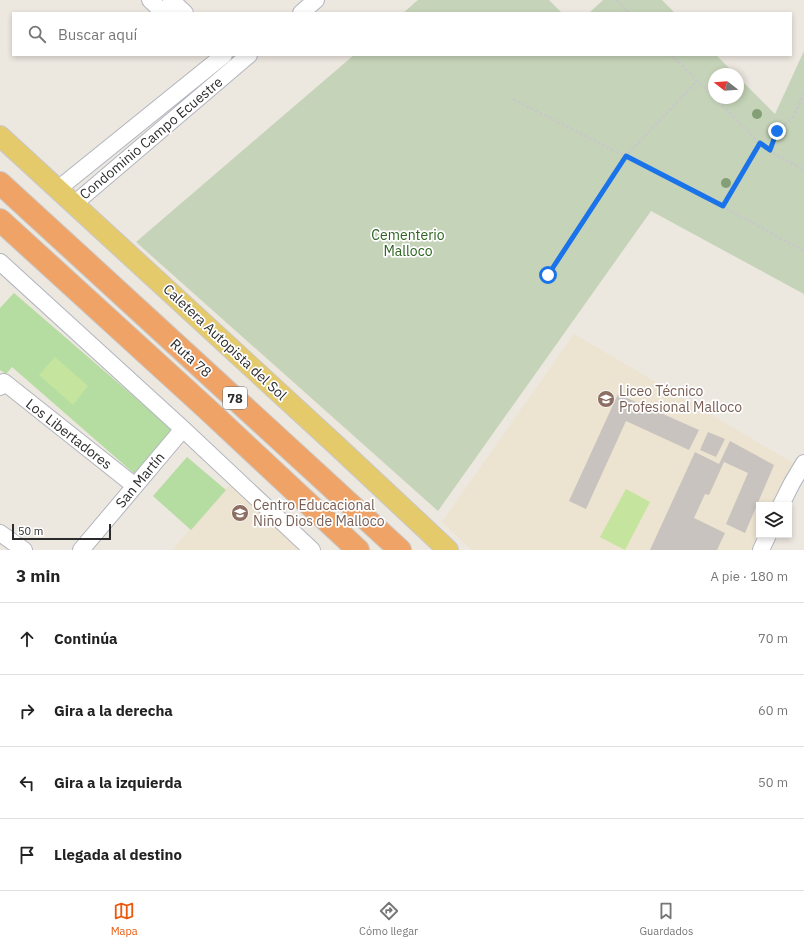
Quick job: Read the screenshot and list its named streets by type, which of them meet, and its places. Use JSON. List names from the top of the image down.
{
  "streets": {
    "highway": ["Ruta 78", "78"],
    "main road": ["Caletera Autopista del Sol"],
    "street": ["Condominio Campo Ecuestre", "Los Libertadores", "San Martín"]
  },
  "crossings": [
    ["Condominio Campo Ecuestre", "Caletera Autopista del Sol"],
    ["Los Libertadores", "San Martín"]
  ],
  "parks": ["Cementerio Malloco"],
  "places": {
    "school or university": ["Liceo Técnico Profesional Malloco", "Centro Educacional Niño Dios de Malloco"]
  },
  "scale_bar": "50 m",
  "north": "left",
  "page": {
    "search": "Buscar aquí",
    "scale": "50 m",
    "heading": ["3 min", "A pie · 180 m"],
    "list": [
      ["Continúa", "70 m"],
      ["Gira a la derecha", "60 m"],
      ["Gira a la izquierda", "50 m"],
      "Llegada al destino"
    ],
    "nav": ["Mapa", "Cómo llegar", "Guardados"]
  }
}
